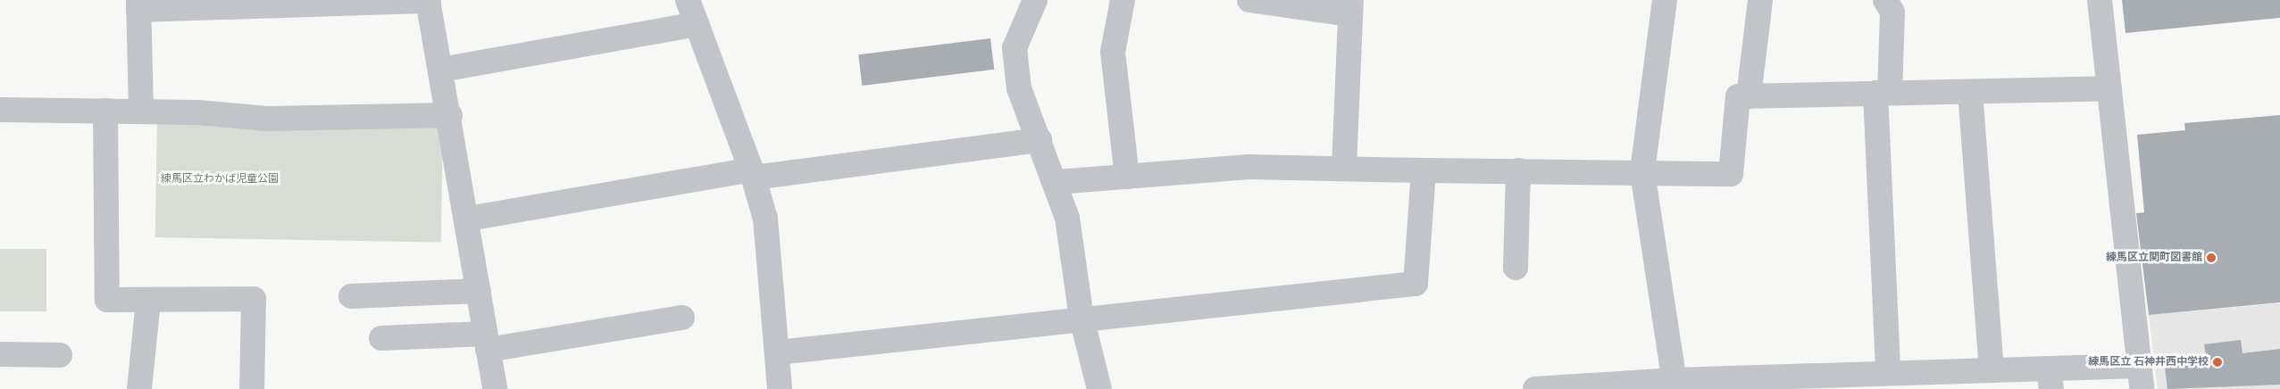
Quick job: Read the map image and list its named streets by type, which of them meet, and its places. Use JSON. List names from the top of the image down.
{
  "parks": ["練馬区立わかば児童公園"],
  "places": ["練馬区立関町図書館", "練馬区立 石神井西中学校"]
}
